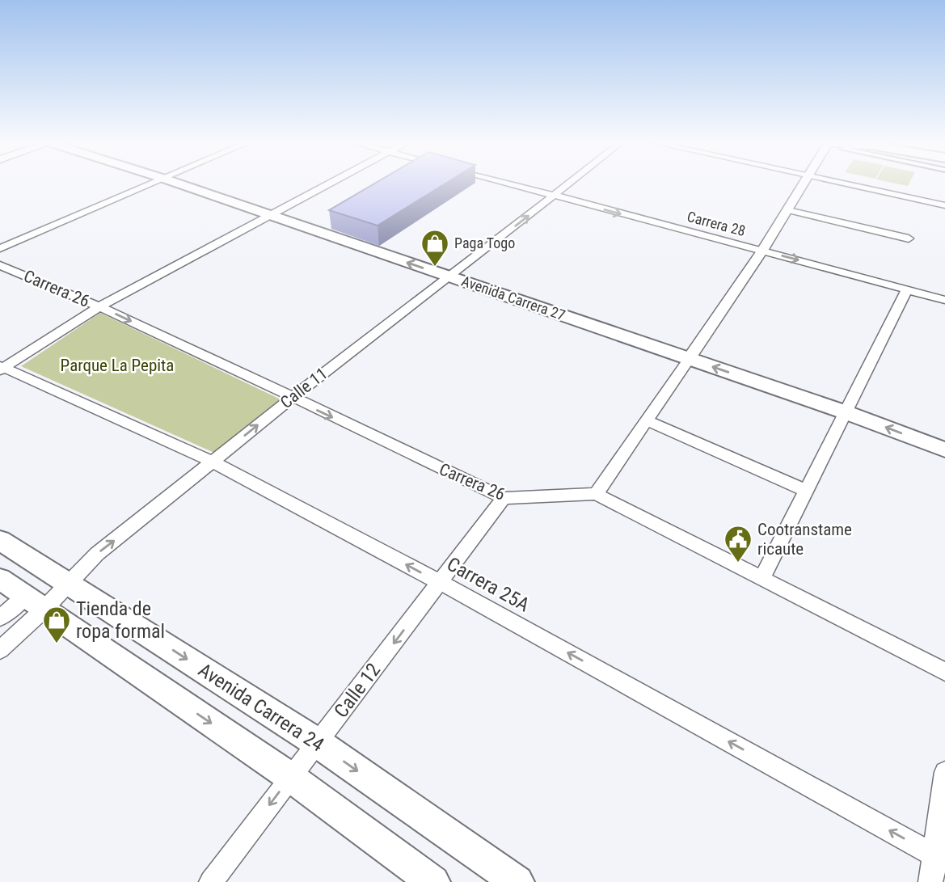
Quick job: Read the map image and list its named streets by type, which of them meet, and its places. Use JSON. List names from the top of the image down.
{
  "streets": {
    "main road": ["Avenida Carrera 27", "Avenida Carrera 24"],
    "street": [
      "Carrera 28",
      "Carrera 26",
      "Calle 11",
      "Carrera 25A",
      "Calle 12"
    ]
  },
  "crossings": [
    ["Carrera 28", "Calle 11"],
    ["Carrera 26", "Calle 11"],
    ["Carrera 26", "Calle 12"],
    ["Avenida Carrera 27", "Calle 11"],
    ["Calle 11", "Carrera 25A"],
    ["Calle 11", "Avenida Carrera 24"],
    ["Carrera 25A", "Calle 12"],
    ["Calle 12", "Avenida Carrera 24"]
  ],
  "one_way": [
    "Carrera 26",
    "Avenida Carrera 27",
    "Calle 11",
    "Carrera 25A",
    "Calle 12"
  ],
  "parks": ["Parque La Pepita"],
  "places": {
    "shop": ["Paga Togo", "Tienda de ropa formal"],
    "public building": ["Cootranstame ricaute"]
  }
}
